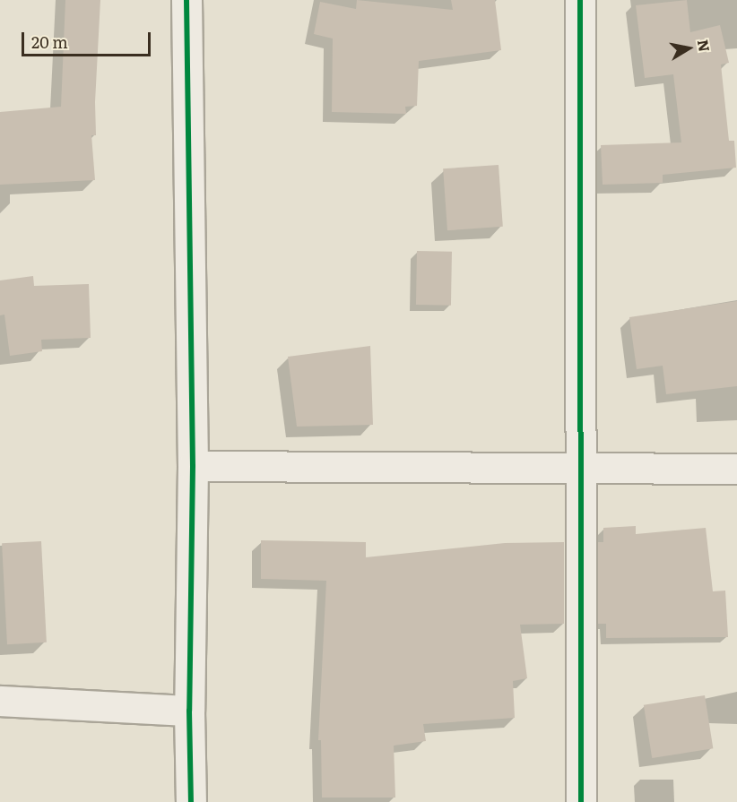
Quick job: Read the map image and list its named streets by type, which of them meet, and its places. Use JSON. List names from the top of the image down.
{
  "scale_bar": "20 m",
  "north": "right"
}
